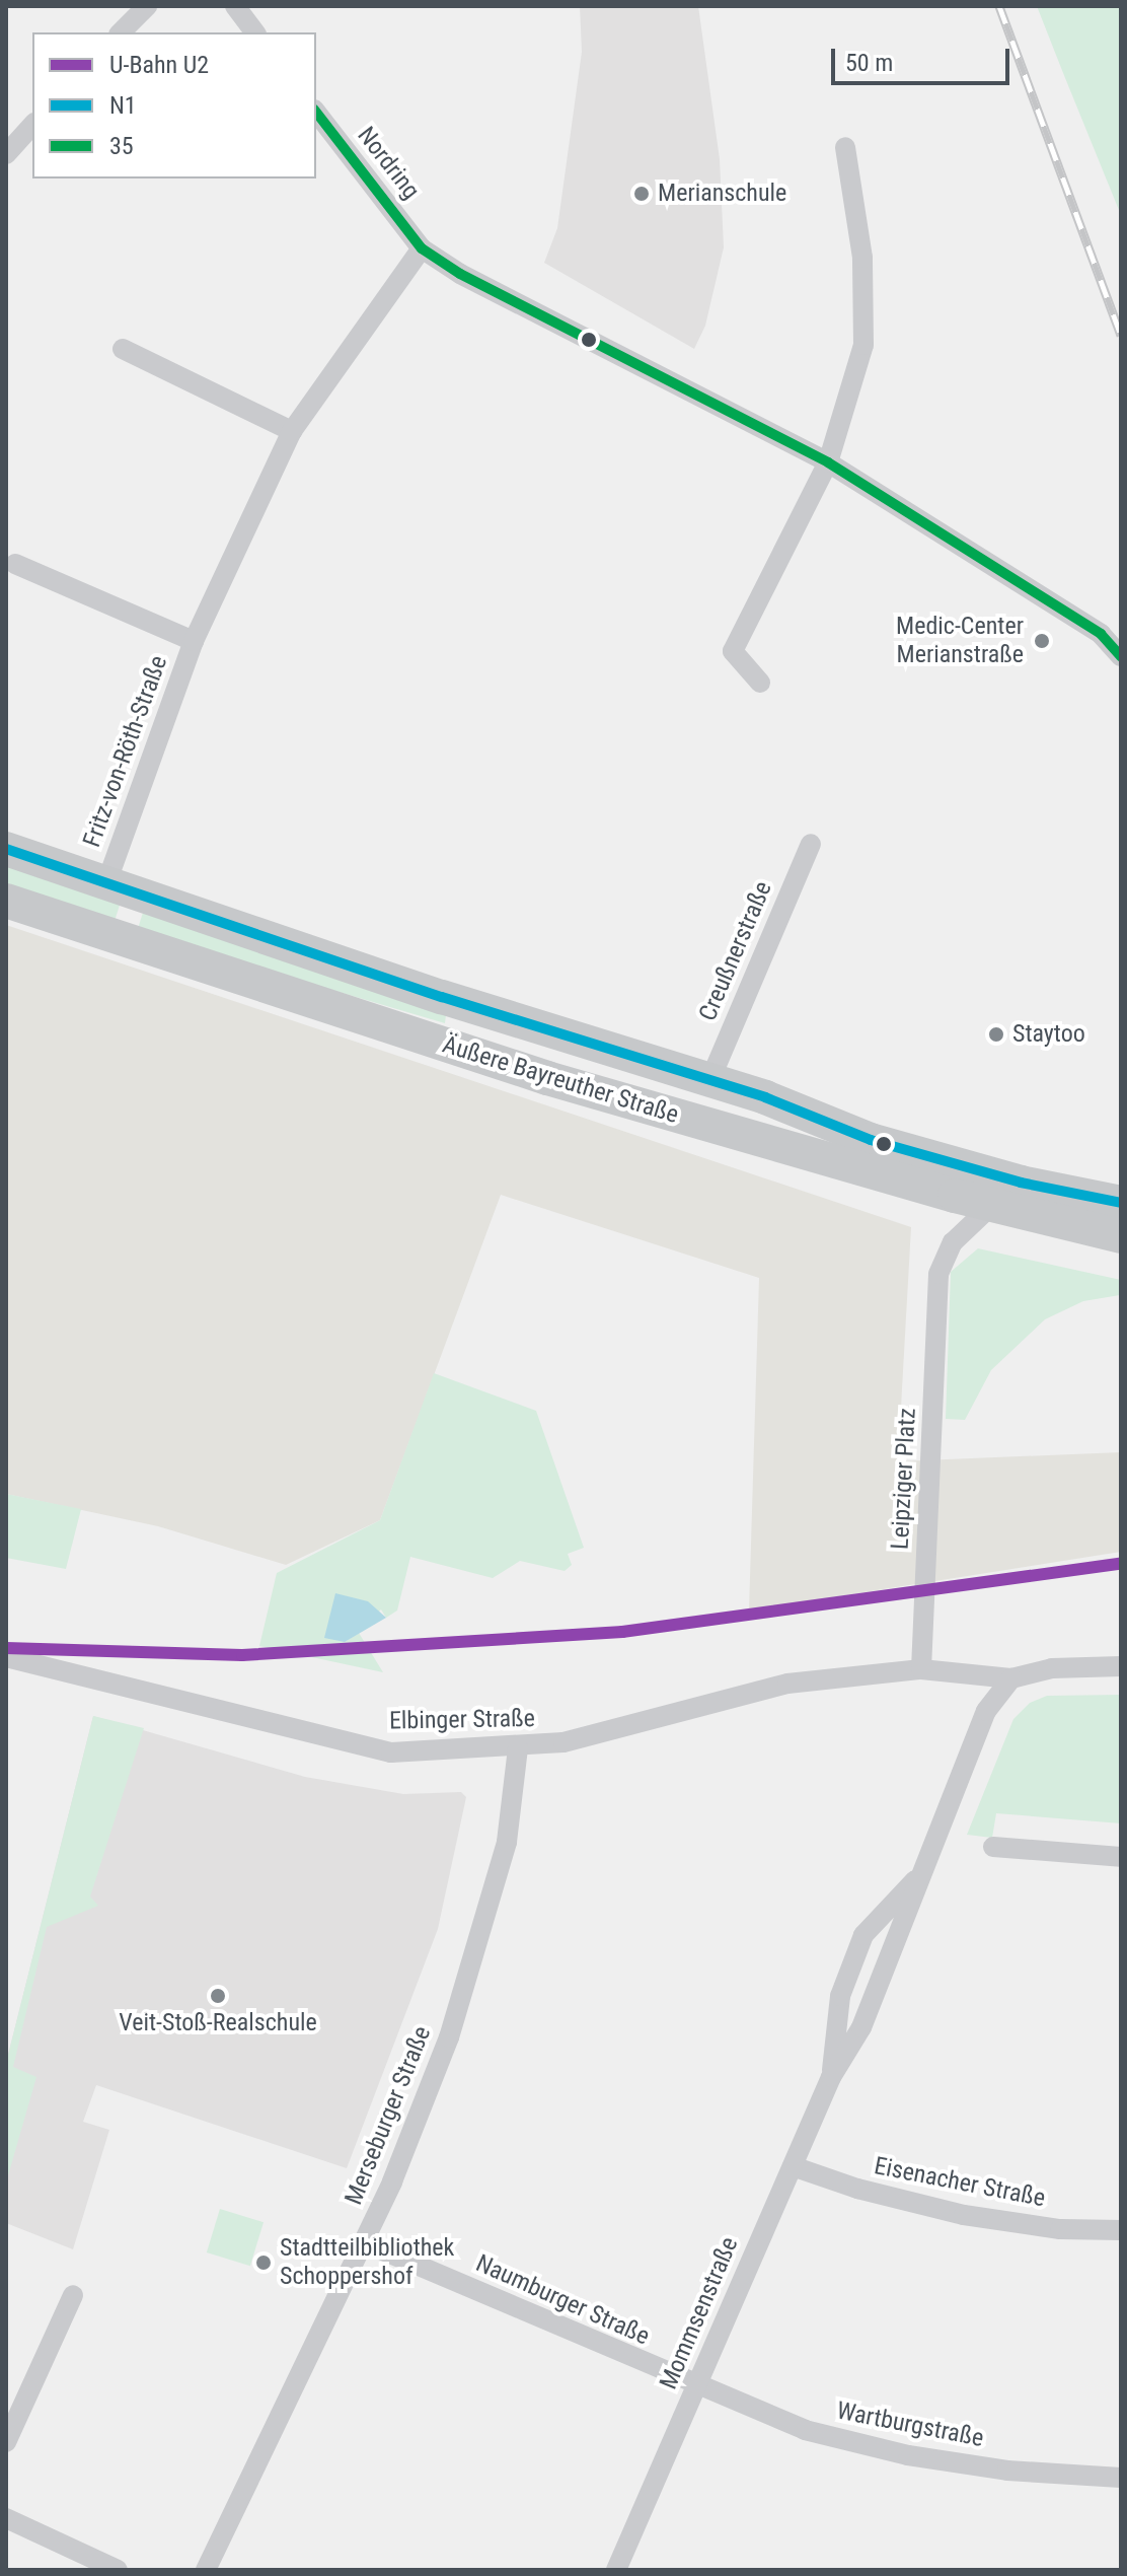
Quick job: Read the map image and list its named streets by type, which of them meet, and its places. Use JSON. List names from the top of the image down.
{
  "streets": {
    "main road": ["Äußere Bayreuther Straße"],
    "street": [
      "Nordring",
      "Fritz-von-Röth-Straße",
      "Creußnerstraße",
      "Leipziger Platz",
      "Elbinger Straße",
      "Merseburger Straße",
      "Eisenacher Straße",
      "Naumburger Straße",
      "Mommsenstraße",
      "Wartburgstraße"
    ]
  },
  "crossings": [
    ["Nordring", "Fritz-von-Röth-Straße"],
    ["Fritz-von-Röth-Straße", "Äußere Bayreuther Straße"],
    ["Creußnerstraße", "Äußere Bayreuther Straße"],
    ["Äußere Bayreuther Straße", "Leipziger Platz"],
    ["Leipziger Platz", "Elbinger Straße"],
    ["Elbinger Straße", "Merseburger Straße"],
    ["Merseburger Straße", "Naumburger Straße"],
    ["Eisenacher Straße", "Mommsenstraße"],
    ["Naumburger Straße", "Mommsenstraße"],
    ["Naumburger Straße", "Wartburgstraße"],
    ["Mommsenstraße", "Wartburgstraße"]
  ],
  "places": [
    "Merianschule",
    "Medic-Center Merianstraße",
    "Staytoo",
    "Veit-Stoß-Realschule",
    "Stadtteilbibliothek Schoppershof"
  ],
  "lines": ["transit line 35", "transit line N1", "metro line U2"],
  "legend": ["U-Bahn U2", "N1", "35"],
  "scale_bar": "50 m"
}
